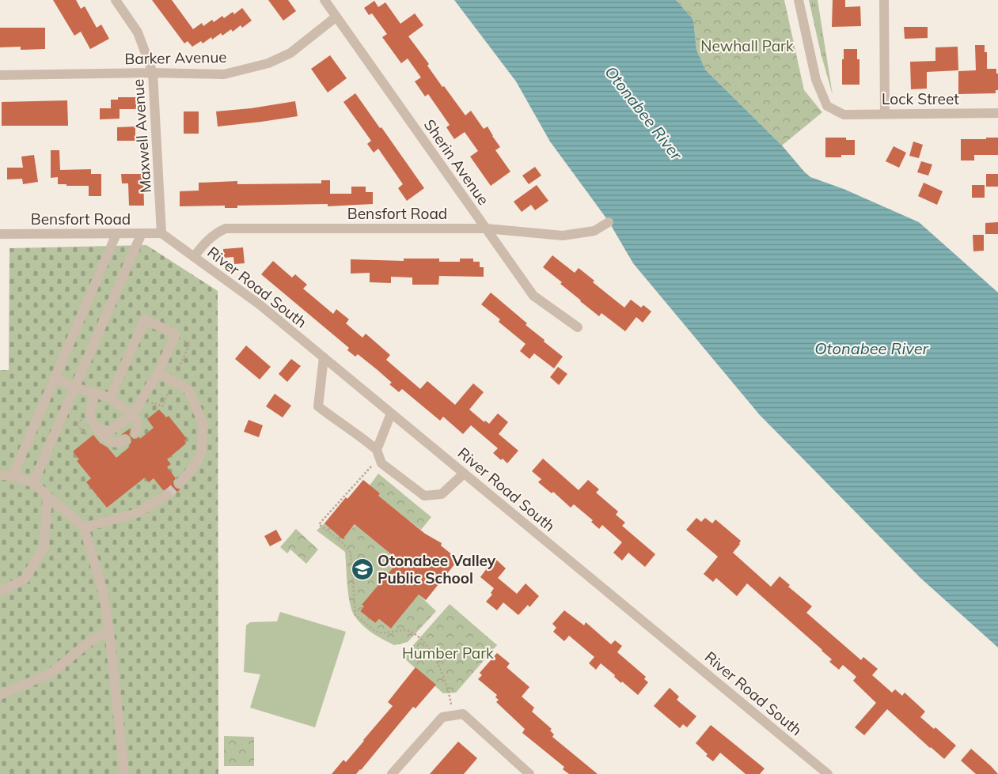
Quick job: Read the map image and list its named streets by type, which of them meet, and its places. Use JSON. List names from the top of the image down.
{
  "streets": {
    "street": [
      "Barker Avenue",
      "Lock Street",
      "Maxwell Avenue",
      "Sherin Avenue",
      "Bensfort Road",
      "River Road South"
    ]
  },
  "crossings": [
    ["Barker Avenue", "Maxwell Avenue"],
    ["Barker Avenue", "Sherin Avenue"],
    ["Maxwell Avenue", "Bensfort Road"],
    ["Maxwell Avenue", "River Road South"],
    ["Sherin Avenue", "Bensfort Road"],
    ["Bensfort Road", "River Road South"]
  ],
  "water": ["Otonabee River"],
  "parks": ["Newhall Park", "Humber Park"],
  "places": {
    "school or university": ["Otonabee Valley Public School"]
  }
}
